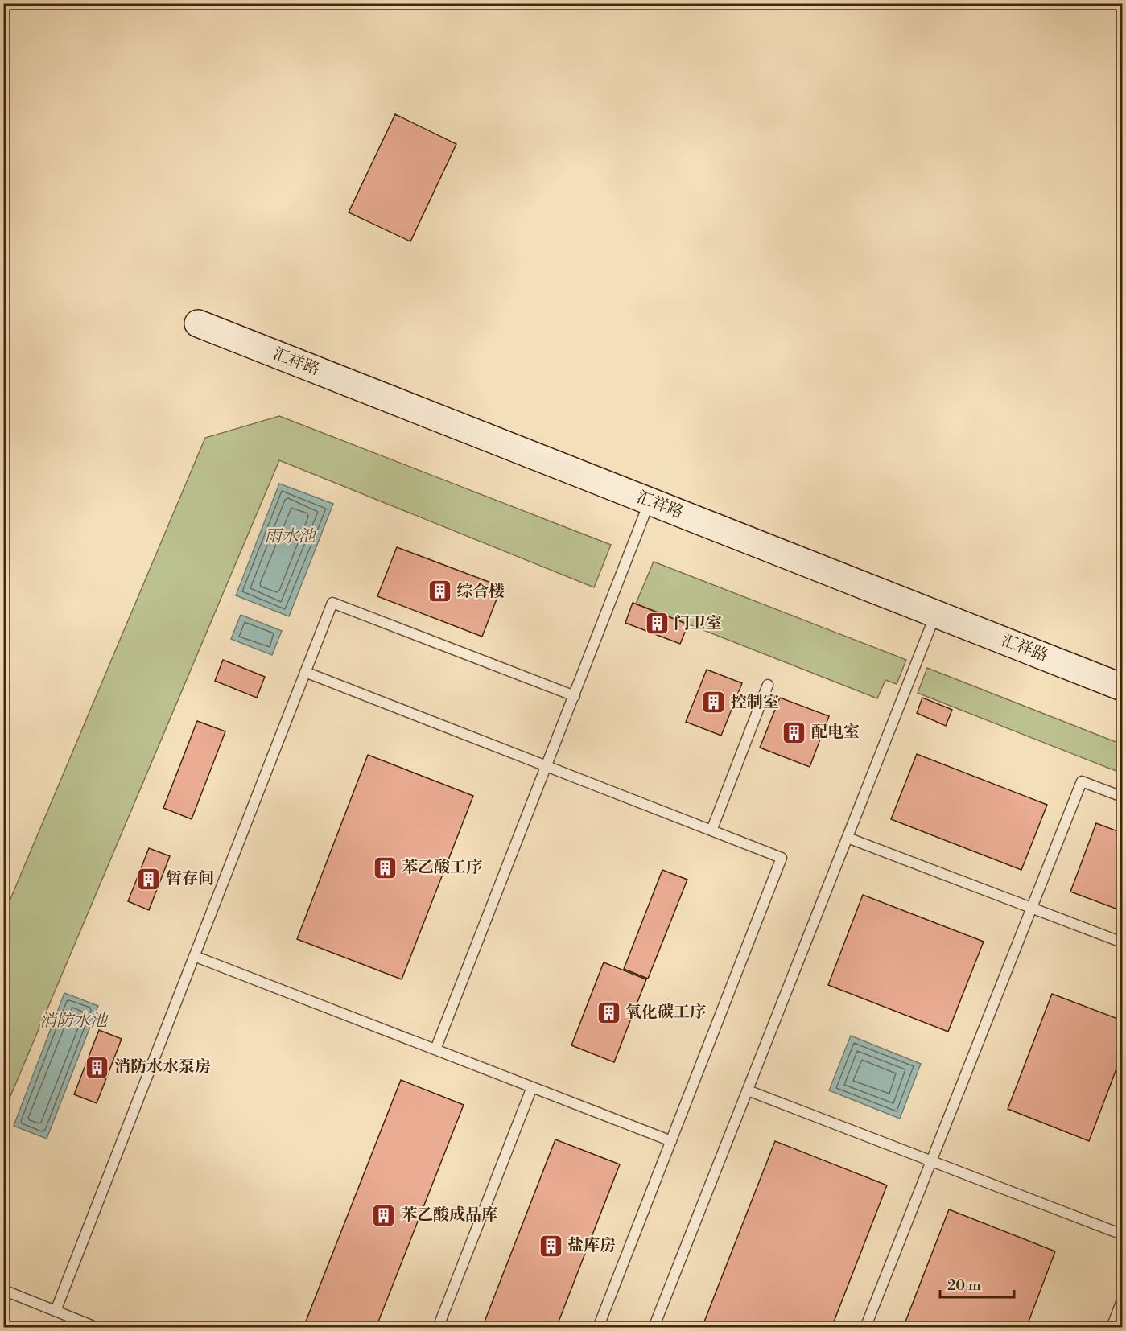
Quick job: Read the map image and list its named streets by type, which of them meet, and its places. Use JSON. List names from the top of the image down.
{
  "streets": {
    "main road": ["汇祥路"]
  },
  "water": ["雨水池", "消防水池"],
  "places": {
    "building": [
      "综合楼",
      "门卫室",
      "控制室",
      "配电室",
      "苯乙酸工序",
      "暂存间",
      "氧化碳工序",
      "消防水水泵房",
      "苯乙酸成品库",
      "盐库房"
    ]
  },
  "scale_bar": "20 m"
}
